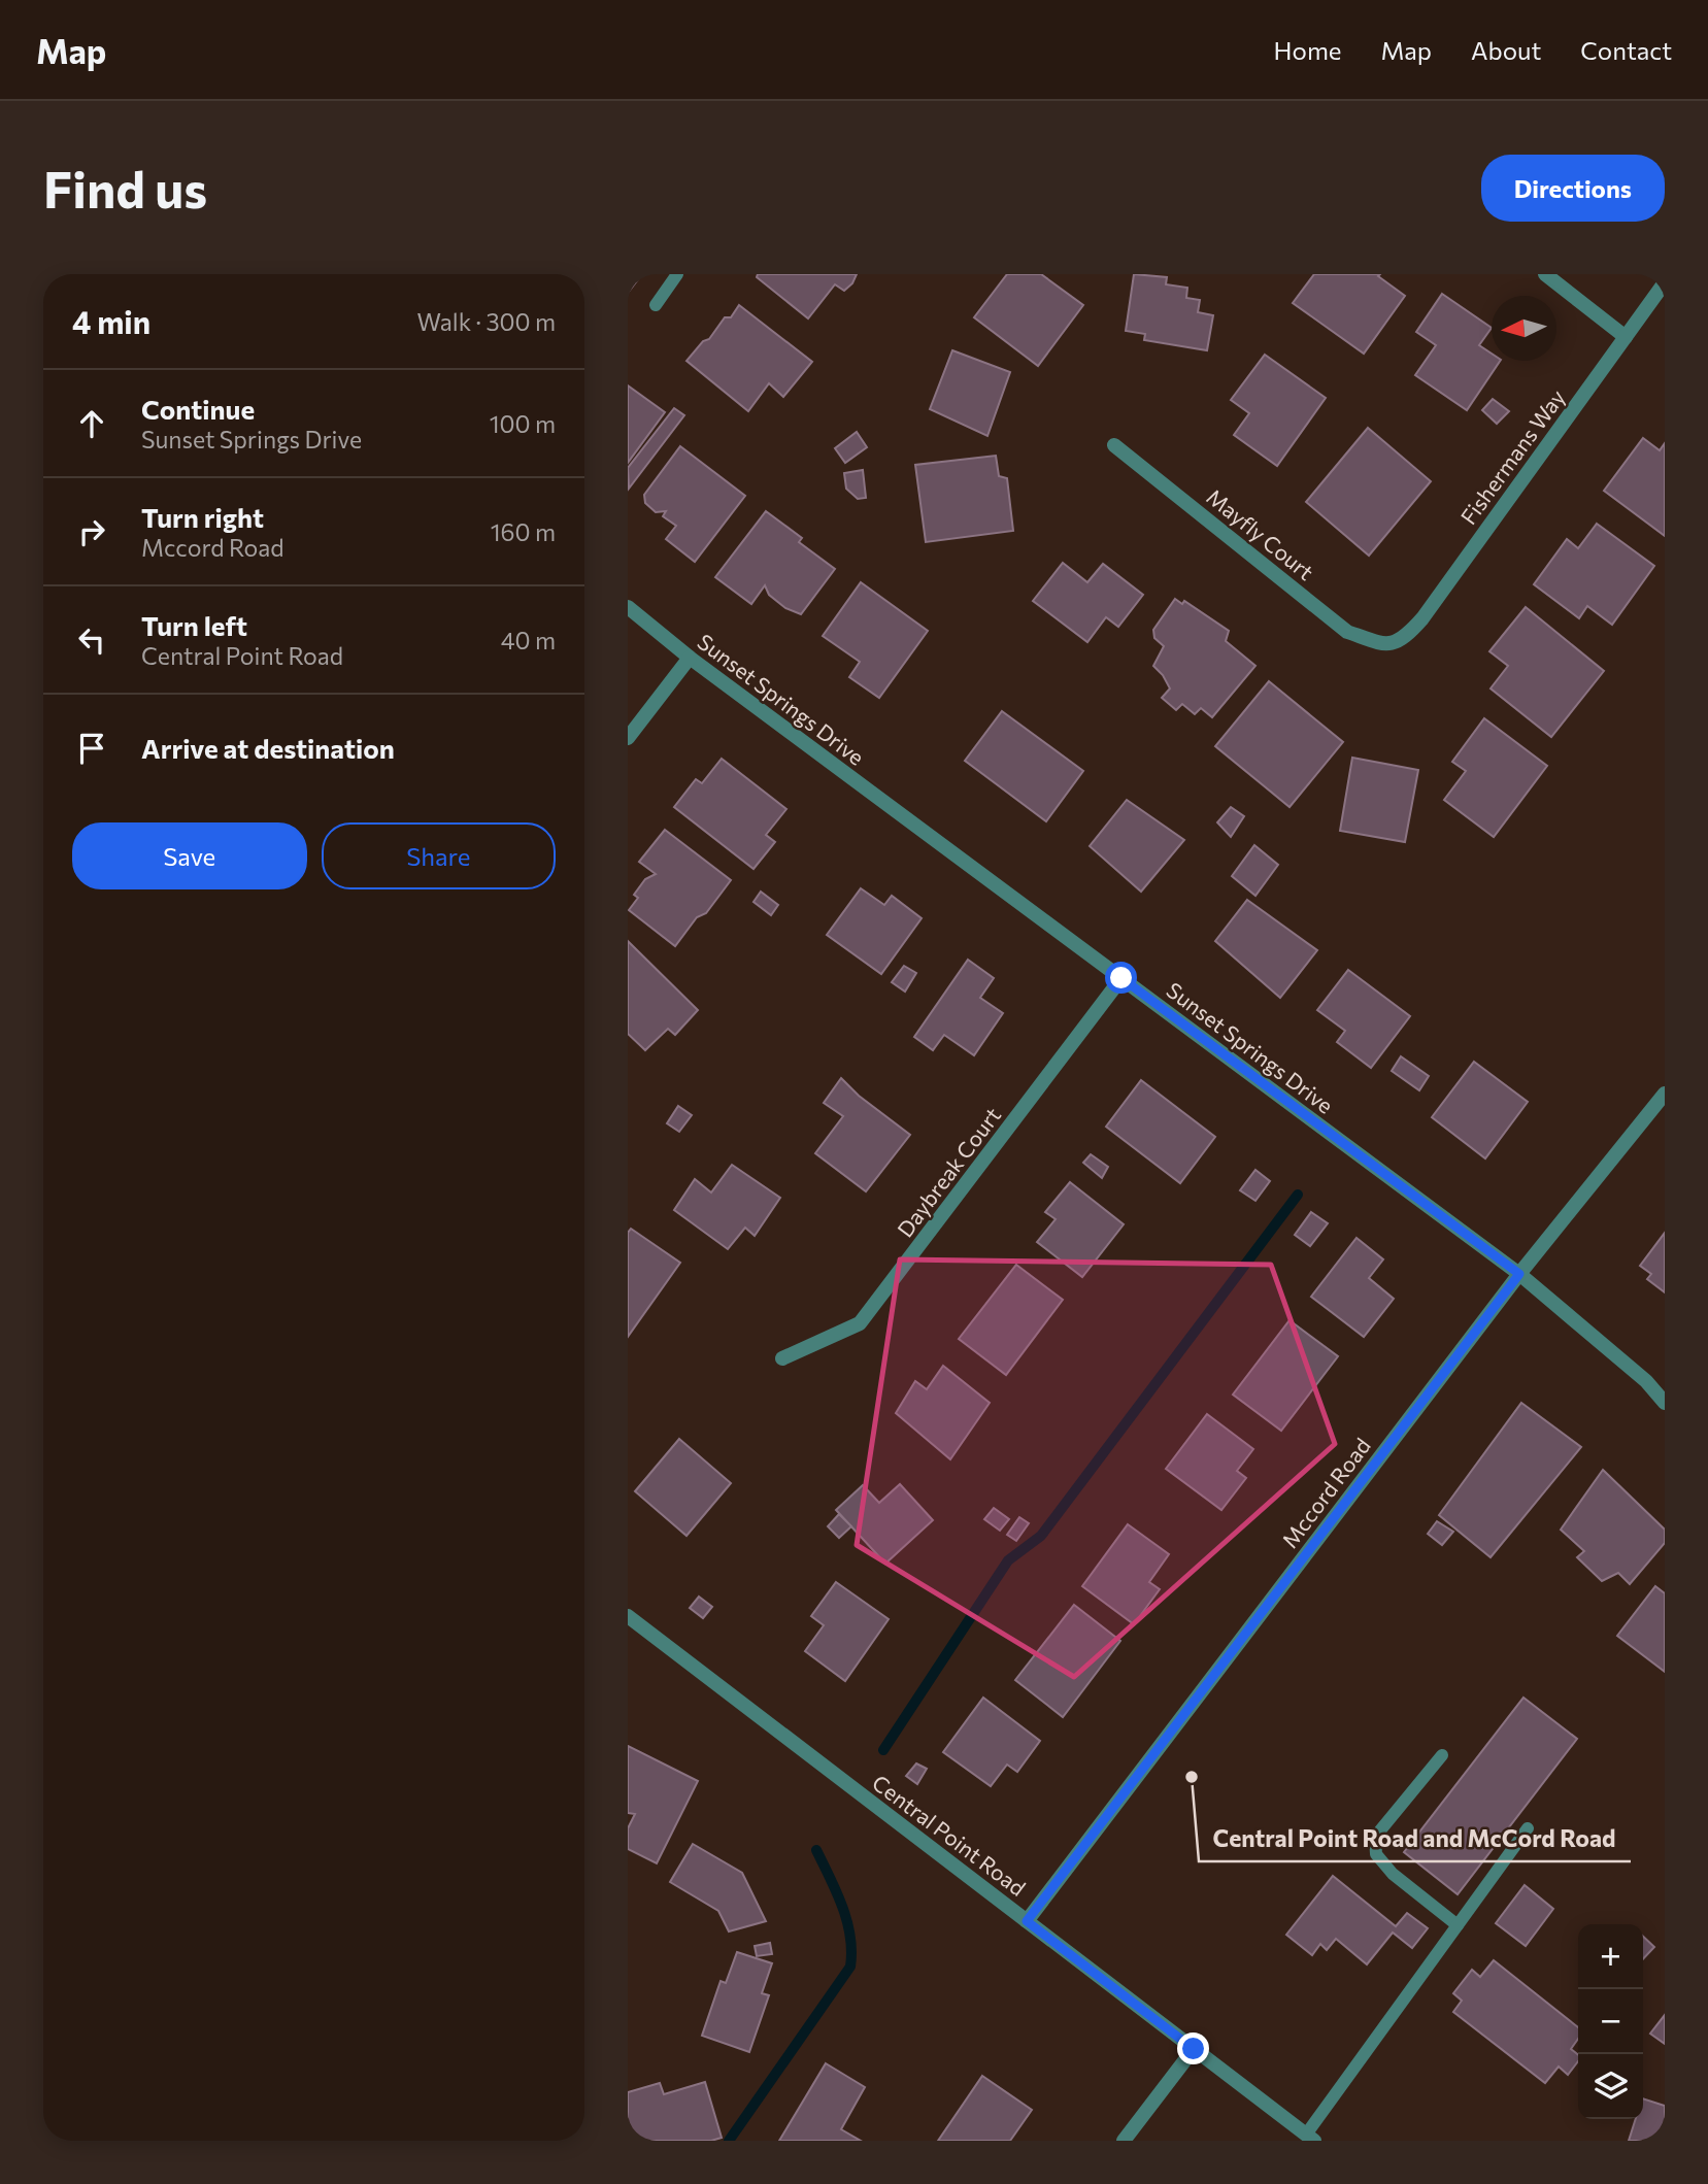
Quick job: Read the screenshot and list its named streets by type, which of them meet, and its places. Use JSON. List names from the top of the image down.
{
  "streets": {
    "street": [
      "Fishermans Way",
      "Mayfly Court",
      "Sunset Springs Drive",
      "Daybreak Court",
      "Mccord Road",
      "Central Point Road"
    ]
  },
  "crossings": [
    ["Fishermans Way", "Mayfly Court"],
    ["Sunset Springs Drive", "Daybreak Court"],
    ["Sunset Springs Drive", "Mccord Road"],
    ["Mccord Road", "Central Point Road"]
  ],
  "places": ["Central Point Road and McCord Road"],
  "north": "left",
  "page": {
    "header": "Map",
    "nav": [
      "Home",
      "Map",
      "About",
      "Contact"
    ],
    "buttons": [
      "Directions",
      ["Save", "Share"]
    ],
    "title": "Find us",
    "heading": ["4 min", "Walk · 300 m"],
    "list": [
      ["Continue", "Sunset Springs Drive", "100 m"],
      ["Turn right", "Mccord Road", "160 m"],
      ["Turn left", "Central Point Road", "40 m"],
      "Arrive at destination"
    ],
    "map_buttons": ["+", "−"]
  }
}
